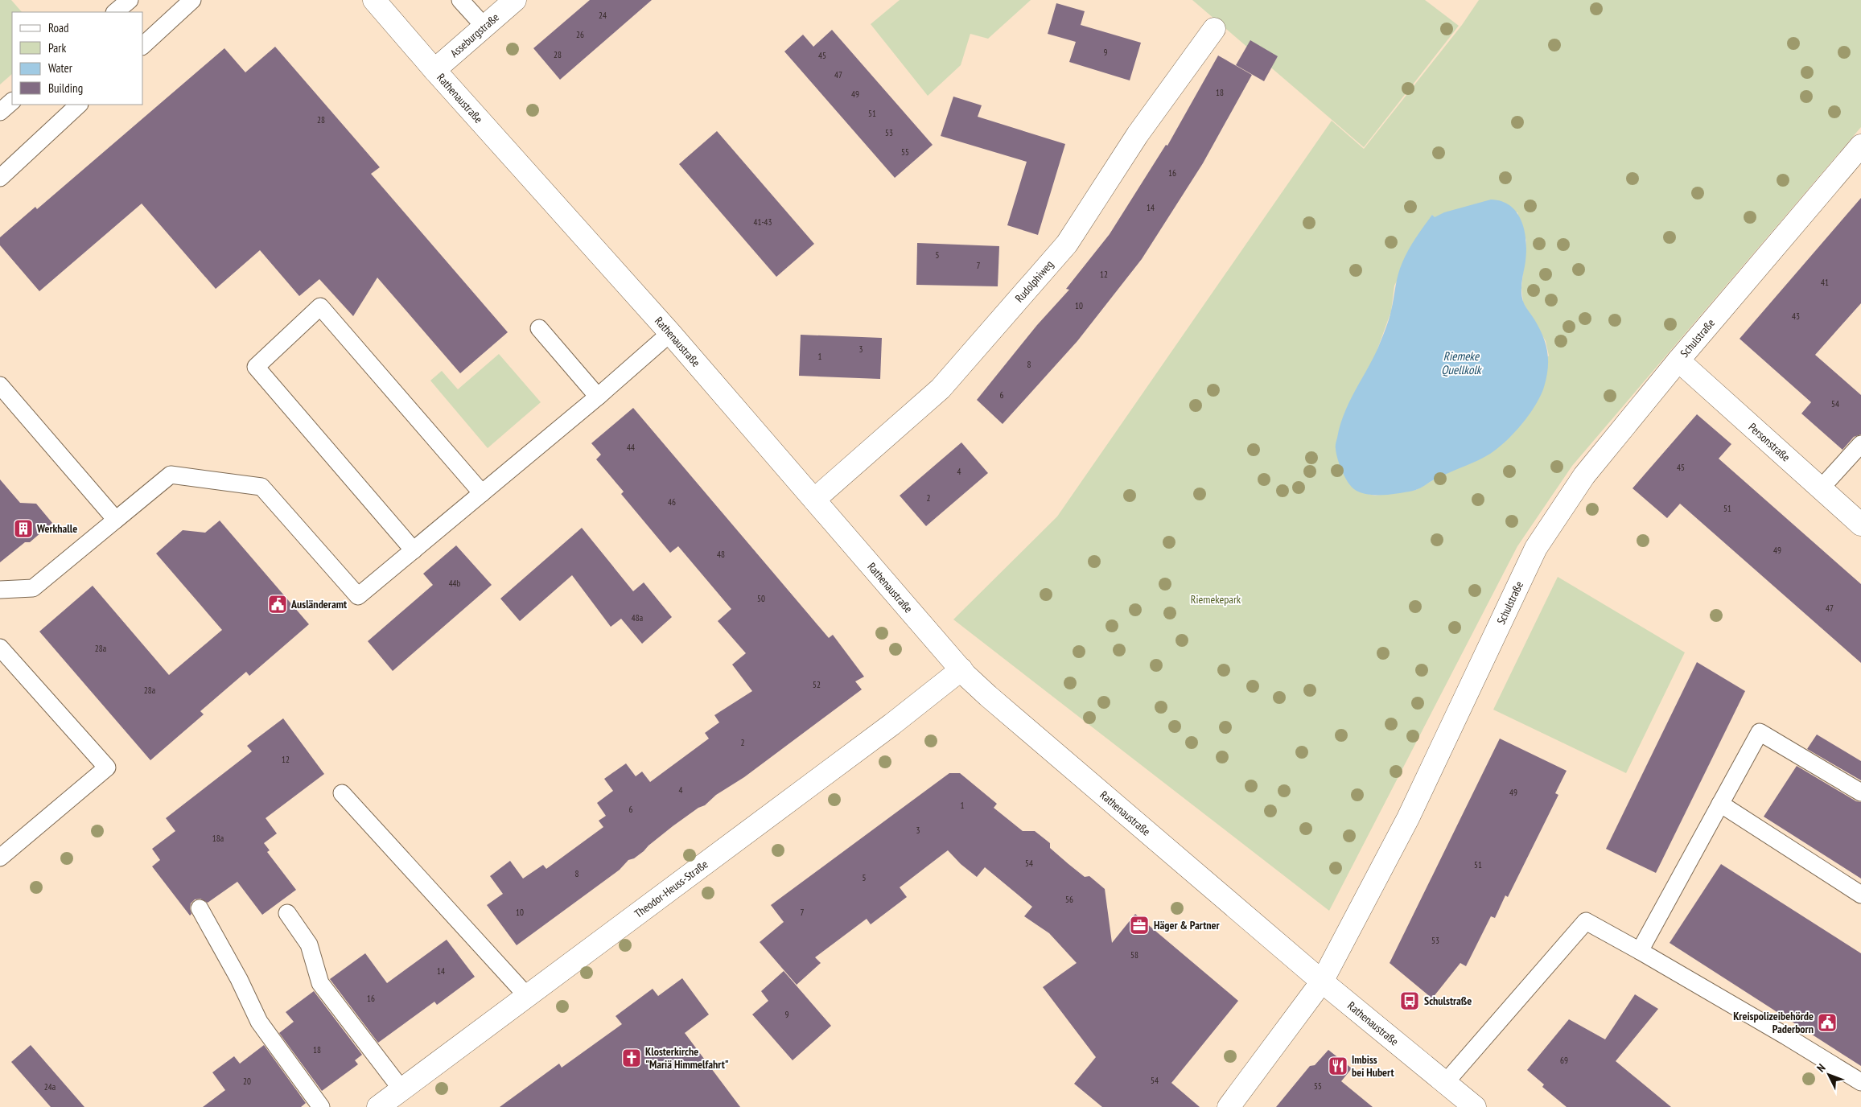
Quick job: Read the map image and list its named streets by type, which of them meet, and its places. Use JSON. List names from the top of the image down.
{
  "streets": {
    "street": [
      "Asseburgstraße",
      "Rathenaustraße",
      "Rudolphiweg",
      "Schulstraße",
      "Personstraße",
      "Theodor-Heuss-Straße"
    ]
  },
  "crossings": [
    ["Asseburgstraße", "Rathenaustraße"],
    ["Rathenaustraße", "Rudolphiweg"],
    ["Rathenaustraße", "Schulstraße"],
    ["Rathenaustraße", "Theodor-Heuss-Straße"],
    ["Schulstraße", "Personstraße"]
  ],
  "water": ["Riemeke Quellkolk"],
  "parks": ["Riemekepark"],
  "places": {
    "building": ["Werkhalle"],
    "public building": ["Ausländeramt", "Kreispolizeibehörde Paderborn"],
    "office": ["Häger & Partner"],
    "bus stop": ["Schulstraße"],
    "church": ["Klosterkirche \"Mariä Himmelfahrt\""],
    "restaurant": ["Imbiss bei Hubert"]
  },
  "house_numbers": [
    "24",
    "26",
    "9",
    "28",
    "45",
    "47",
    "18",
    "49",
    "51",
    "28",
    "53",
    "55",
    "16",
    "14",
    "41-43",
    "5",
    "7",
    "12",
    "41",
    "10",
    "43",
    "3",
    "1",
    "8",
    "6",
    "54",
    "44",
    "45",
    "4",
    "2",
    "46",
    "51",
    "49",
    "48",
    "44b",
    "50",
    "47",
    "48a",
    "28a",
    "52",
    "28a",
    "2",
    "12",
    "4",
    "49",
    "1",
    "6",
    "3",
    "18a",
    "54",
    "51",
    "8",
    "5",
    "56",
    "10",
    "7",
    "53",
    "58",
    "14",
    "16",
    "9",
    "18",
    "69",
    "54",
    "20",
    "55",
    "24a"
  ],
  "legend": [
    "Road",
    "Park",
    "Water",
    "Building"
  ],
  "north": "top left"
}
